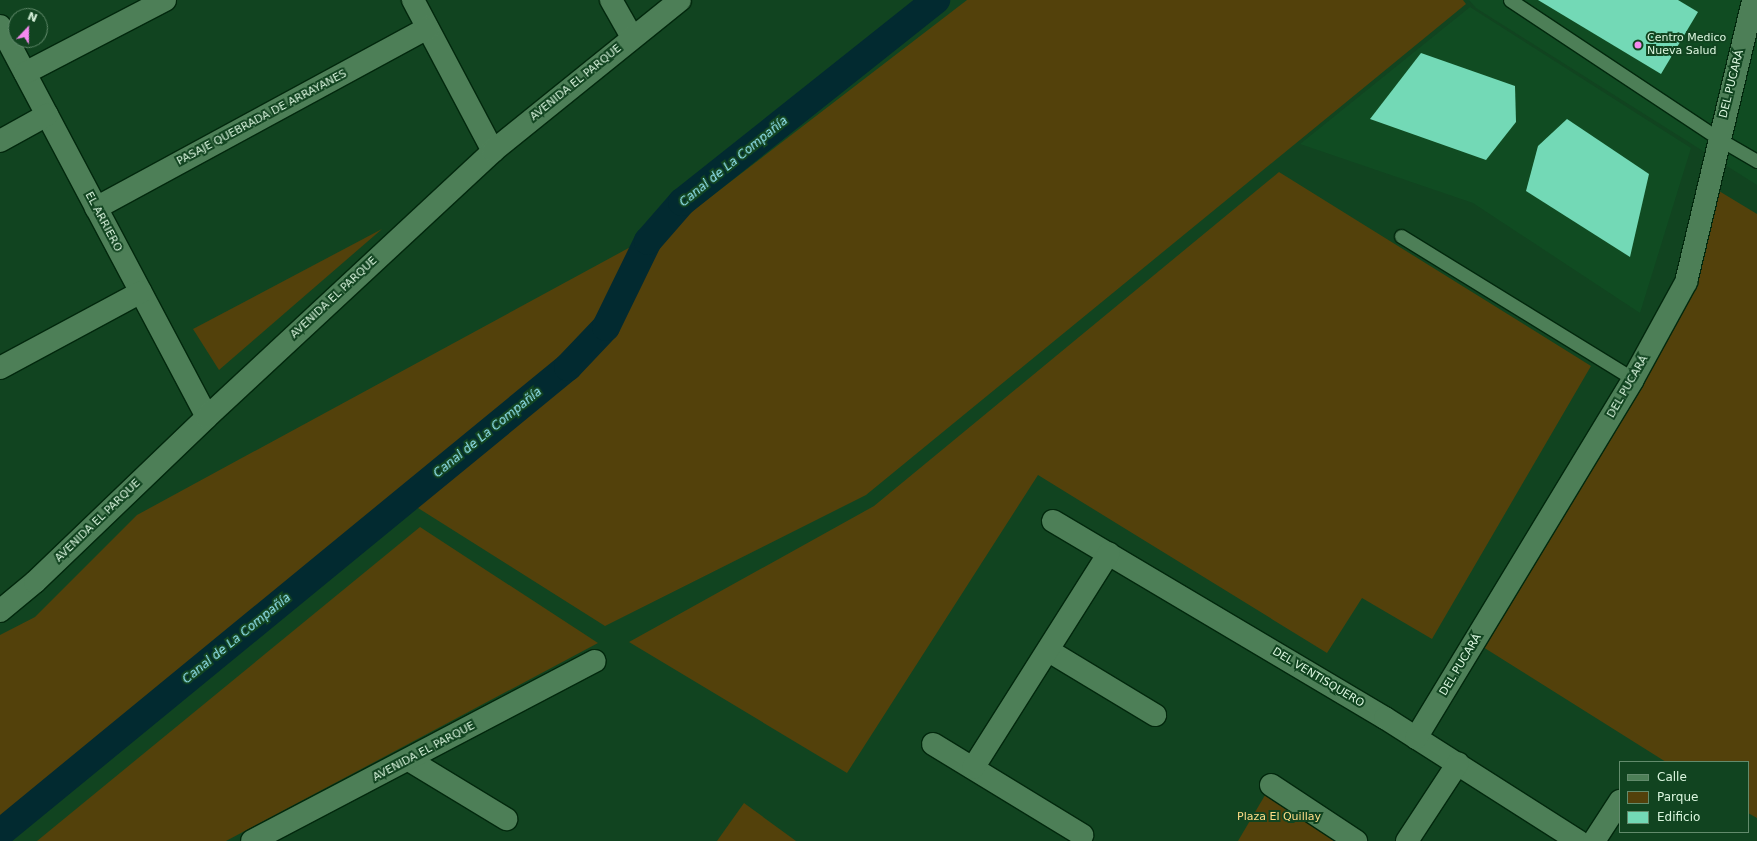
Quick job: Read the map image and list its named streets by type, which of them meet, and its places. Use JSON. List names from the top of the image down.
{
  "streets": {
    "street": [
      "AVENIDA EL PARQUE",
      "DEL PUCARÁ",
      "PASAJE QUEBRADA DE ARRAYANES",
      "EL ARRIERO",
      "DEL VENTISQUERO"
    ]
  },
  "crossings": [
    ["AVENIDA EL PARQUE", "EL ARRIERO"],
    ["DEL PUCARÁ", "DEL VENTISQUERO"],
    ["PASAJE QUEBRADA DE ARRAYANES", "EL ARRIERO"]
  ],
  "water": ["Canal de La Compañía"],
  "parks": ["Plaza El Quillay"],
  "places": ["Centro Medico Nueva Salud"],
  "legend": ["Calle", "Parque", "Edificio"],
  "north": "top"
}
